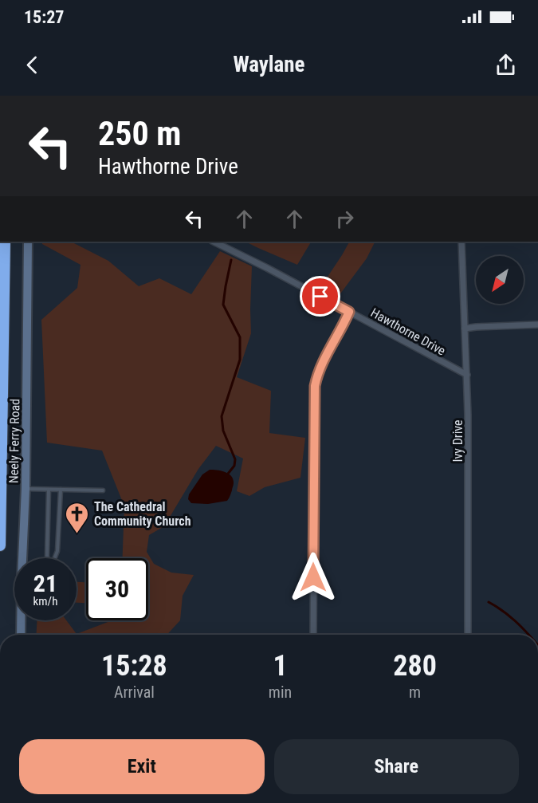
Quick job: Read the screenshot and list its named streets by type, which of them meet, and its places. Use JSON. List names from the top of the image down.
{
  "streets": {
    "street": ["Hawthorne Drive", "Neely Ferry Road", "Ivy Drive"]
  },
  "crossings": [
    ["Hawthorne Drive", "Ivy Drive"]
  ],
  "places": {
    "church": ["The Cathedral Community Church"]
  },
  "north": "bottom left",
  "page": {
    "status": "15:27",
    "header": "Waylane",
    "turn": ["250 m", "Hawthorne Drive"],
    "speed": "21 km/h",
    "limit": "30",
    "eta": [
      "15:28",
      "Arrival",
      "1",
      "min",
      "280",
      "m"
    ],
    "buttons": ["Exit", "Share"]
  }
}
